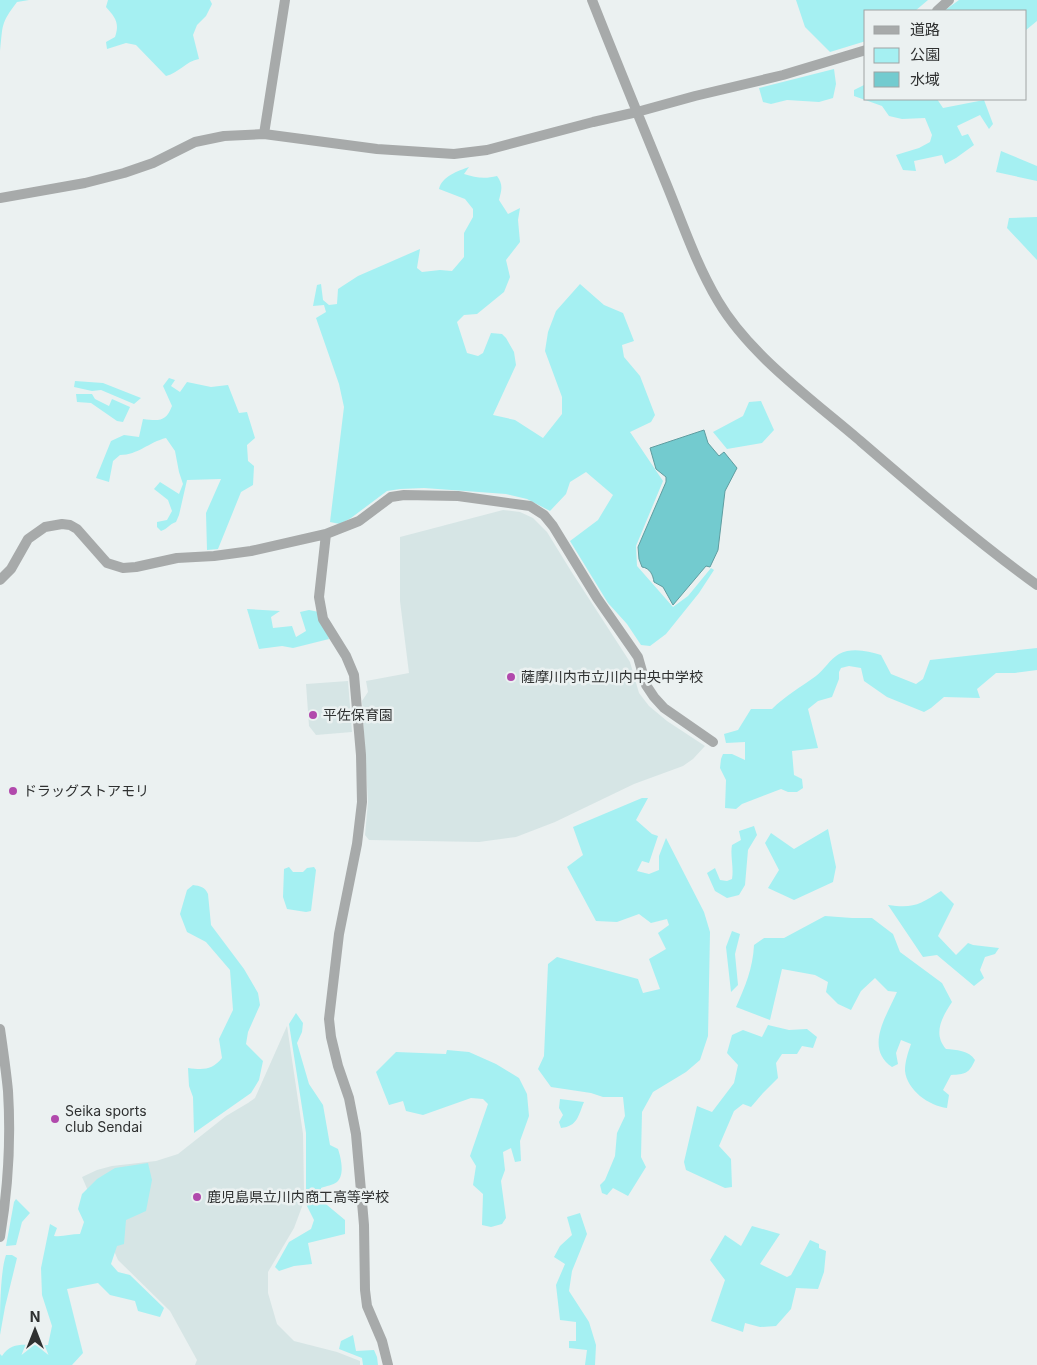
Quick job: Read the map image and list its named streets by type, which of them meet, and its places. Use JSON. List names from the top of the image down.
{
  "places": [
    "薩摩川内市立川内中央中学校",
    "平佐保育園",
    "ドラッグストアモリ",
    "Seika sports club Sendai",
    "鹿児島県立川内商工高等学校"
  ],
  "legend": ["道路", "公園", "水域"],
  "north": "top"
}
